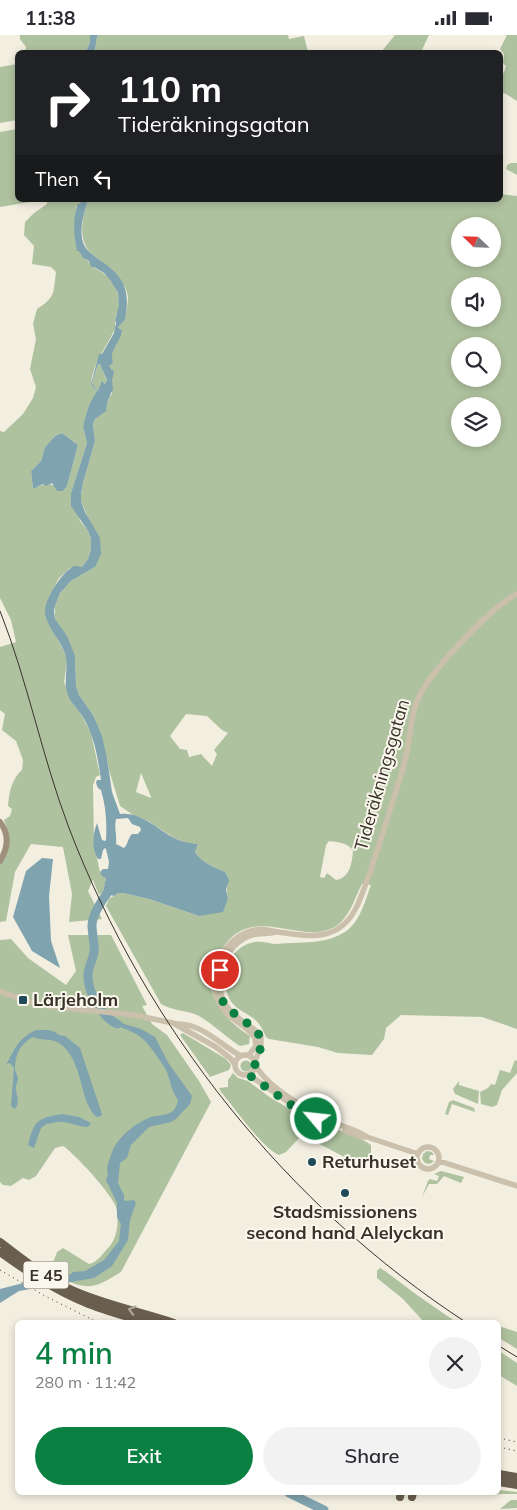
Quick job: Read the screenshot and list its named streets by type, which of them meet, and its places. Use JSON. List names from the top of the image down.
{
  "streets": {
    "highway": ["E 45"],
    "street": ["Tideräkningsgatan"]
  },
  "places": {
    "transit": ["Lärjeholm"],
    "other": ["Returhuset", "Stadsmissionens second hand Alelyckan"]
  },
  "north": "top left",
  "page": {
    "status": "11:38",
    "turn": ["110 m", "Tideräkningsgatan"],
    "then": "Then",
    "heading": ["4 min", "280 m · 11:42"],
    "buttons": ["Exit", "Share"]
  }
}
